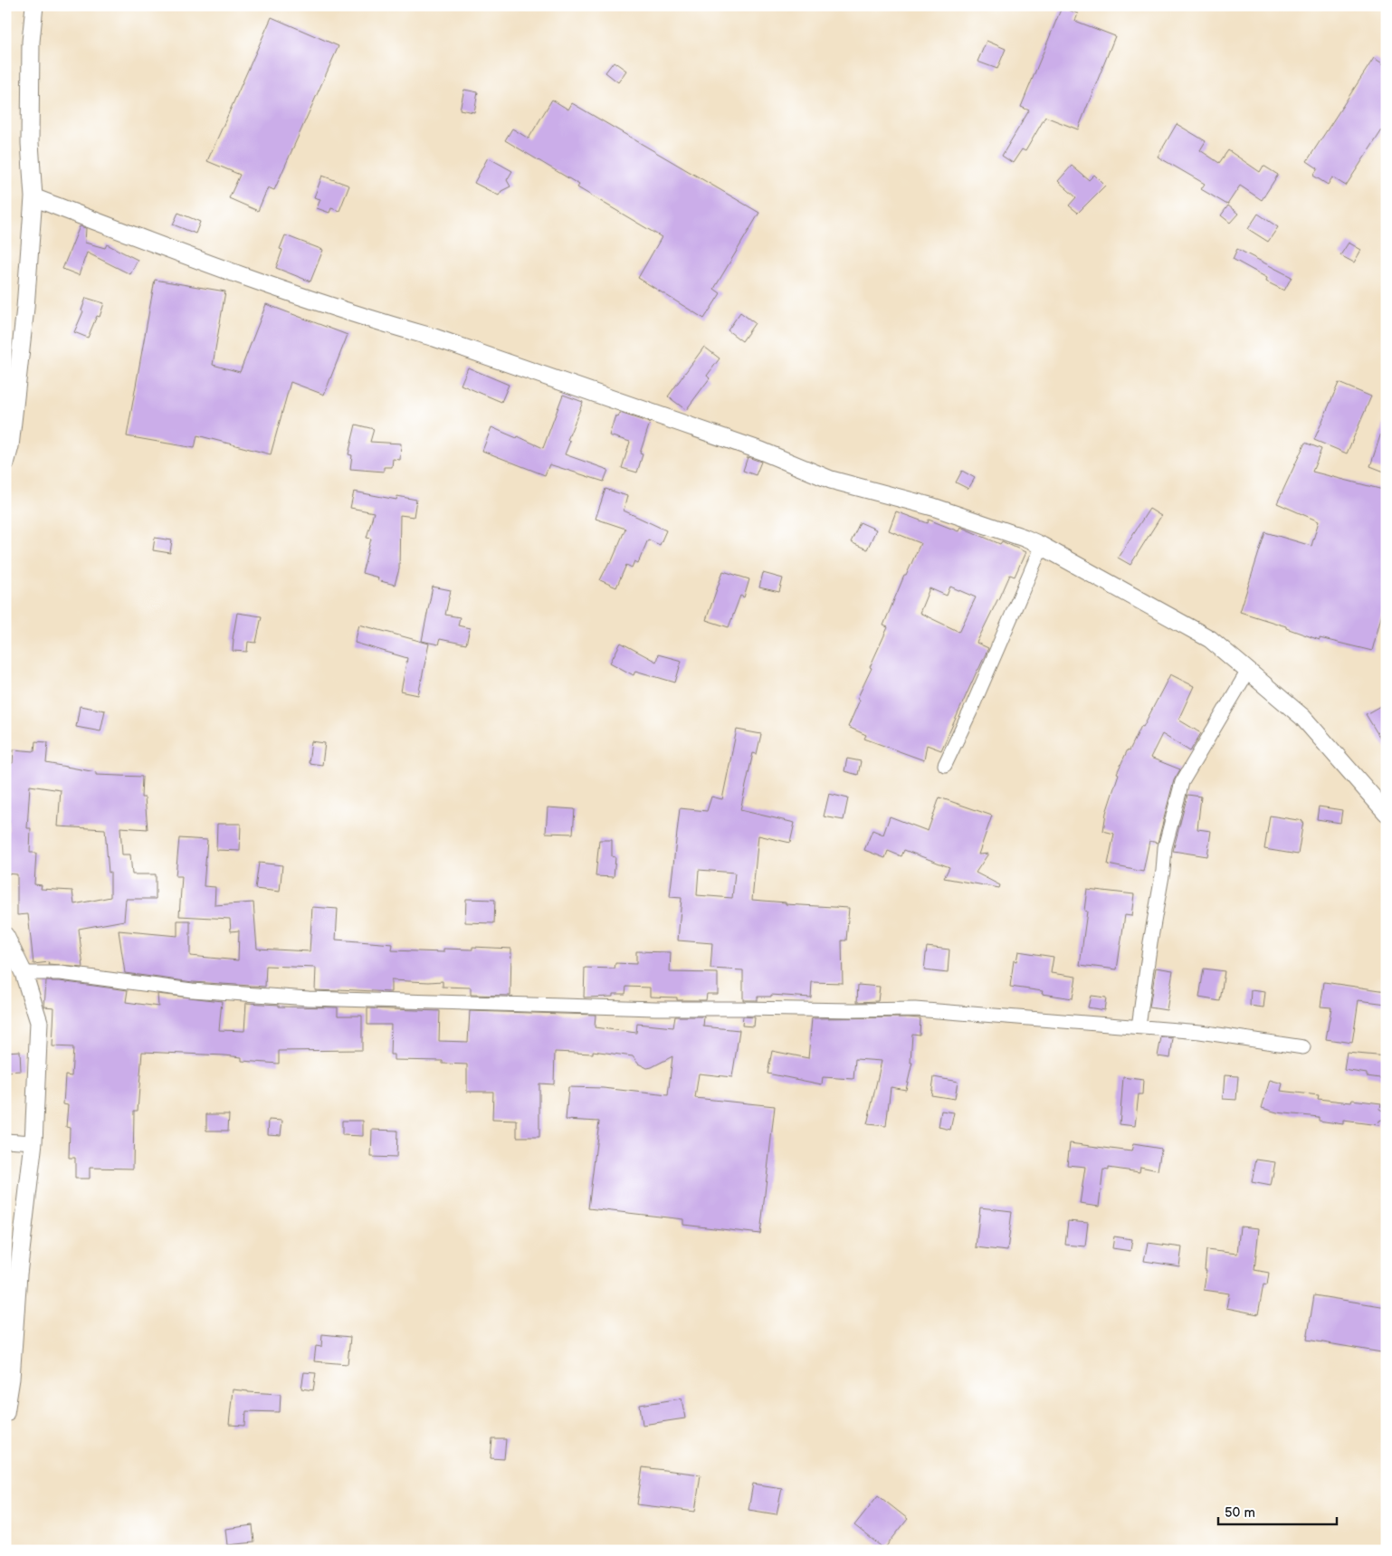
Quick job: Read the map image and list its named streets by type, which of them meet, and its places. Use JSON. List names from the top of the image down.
{
  "scale_bar": "50 m"
}
